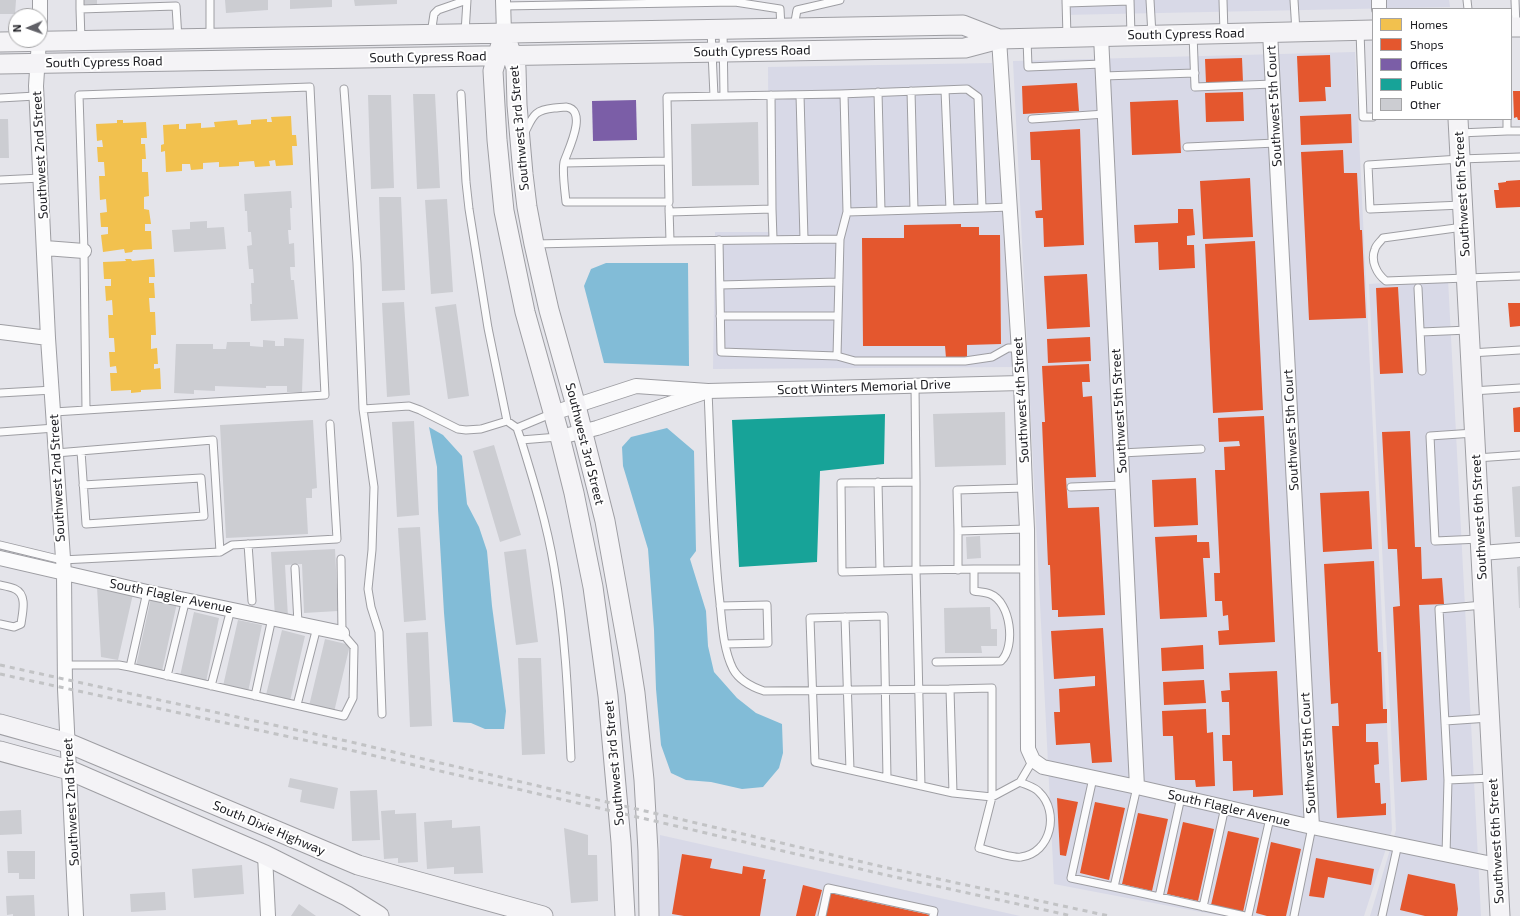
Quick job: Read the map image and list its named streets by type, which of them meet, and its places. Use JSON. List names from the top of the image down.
{
  "streets": {
    "street": [
      "South Cypress Road",
      "Southwest 5th Court",
      "Southwest 3rd Street",
      "Southwest 2nd Street",
      "Southwest 6th Street",
      "Scott Winters Memorial Drive",
      "Southwest 4th Street",
      "Southwest 5th Street",
      "South Flagler Avenue",
      "South Dixie Highway"
    ]
  },
  "crossings": [
    ["South Cypress Road", "Southwest 5th Court"],
    ["South Cypress Road", "Southwest 3rd Street"],
    ["South Cypress Road", "Southwest 2nd Street"],
    ["South Cypress Road", "Southwest 4th Street"],
    ["South Cypress Road", "Southwest 5th Street"],
    ["Southwest 5th Court", "South Flagler Avenue"],
    ["Southwest 3rd Street", "Scott Winters Memorial Drive"],
    ["Southwest 2nd Street", "South Flagler Avenue"],
    ["Southwest 2nd Street", "South Dixie Highway"],
    ["Southwest 6th Street", "South Flagler Avenue"],
    ["Scott Winters Memorial Drive", "Southwest 4th Street"],
    ["Southwest 4th Street", "South Flagler Avenue"],
    ["Southwest 5th Street", "South Flagler Avenue"]
  ],
  "legend": [
    "Homes",
    "Shops",
    "Offices",
    "Public",
    "Other"
  ],
  "north": "left"
}
